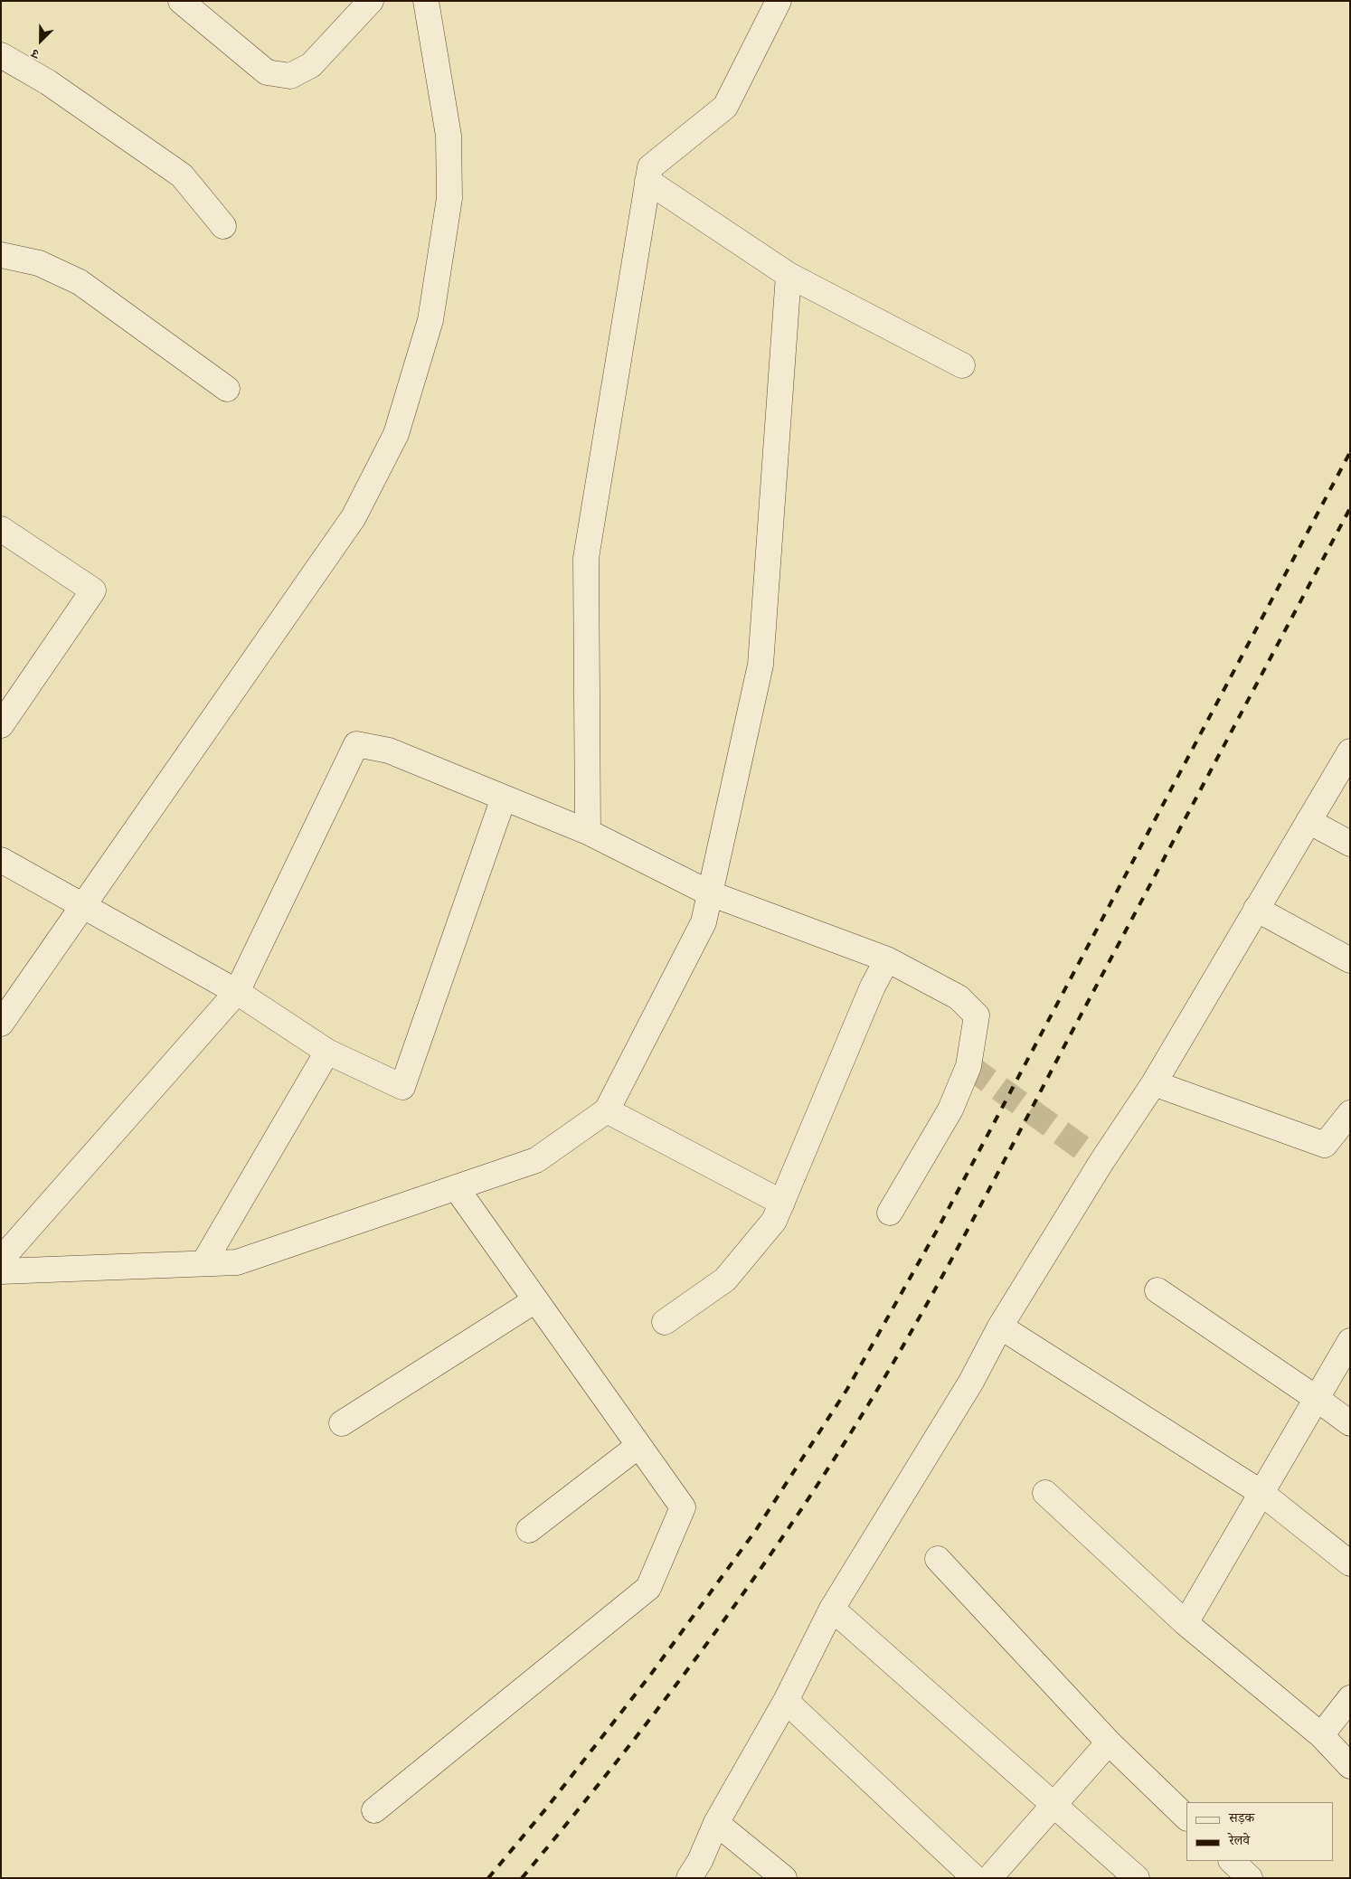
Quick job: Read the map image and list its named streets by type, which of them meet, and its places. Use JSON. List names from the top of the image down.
{
  "legend": ["सड़क", "रेलवे"],
  "north": "bottom left"
}
